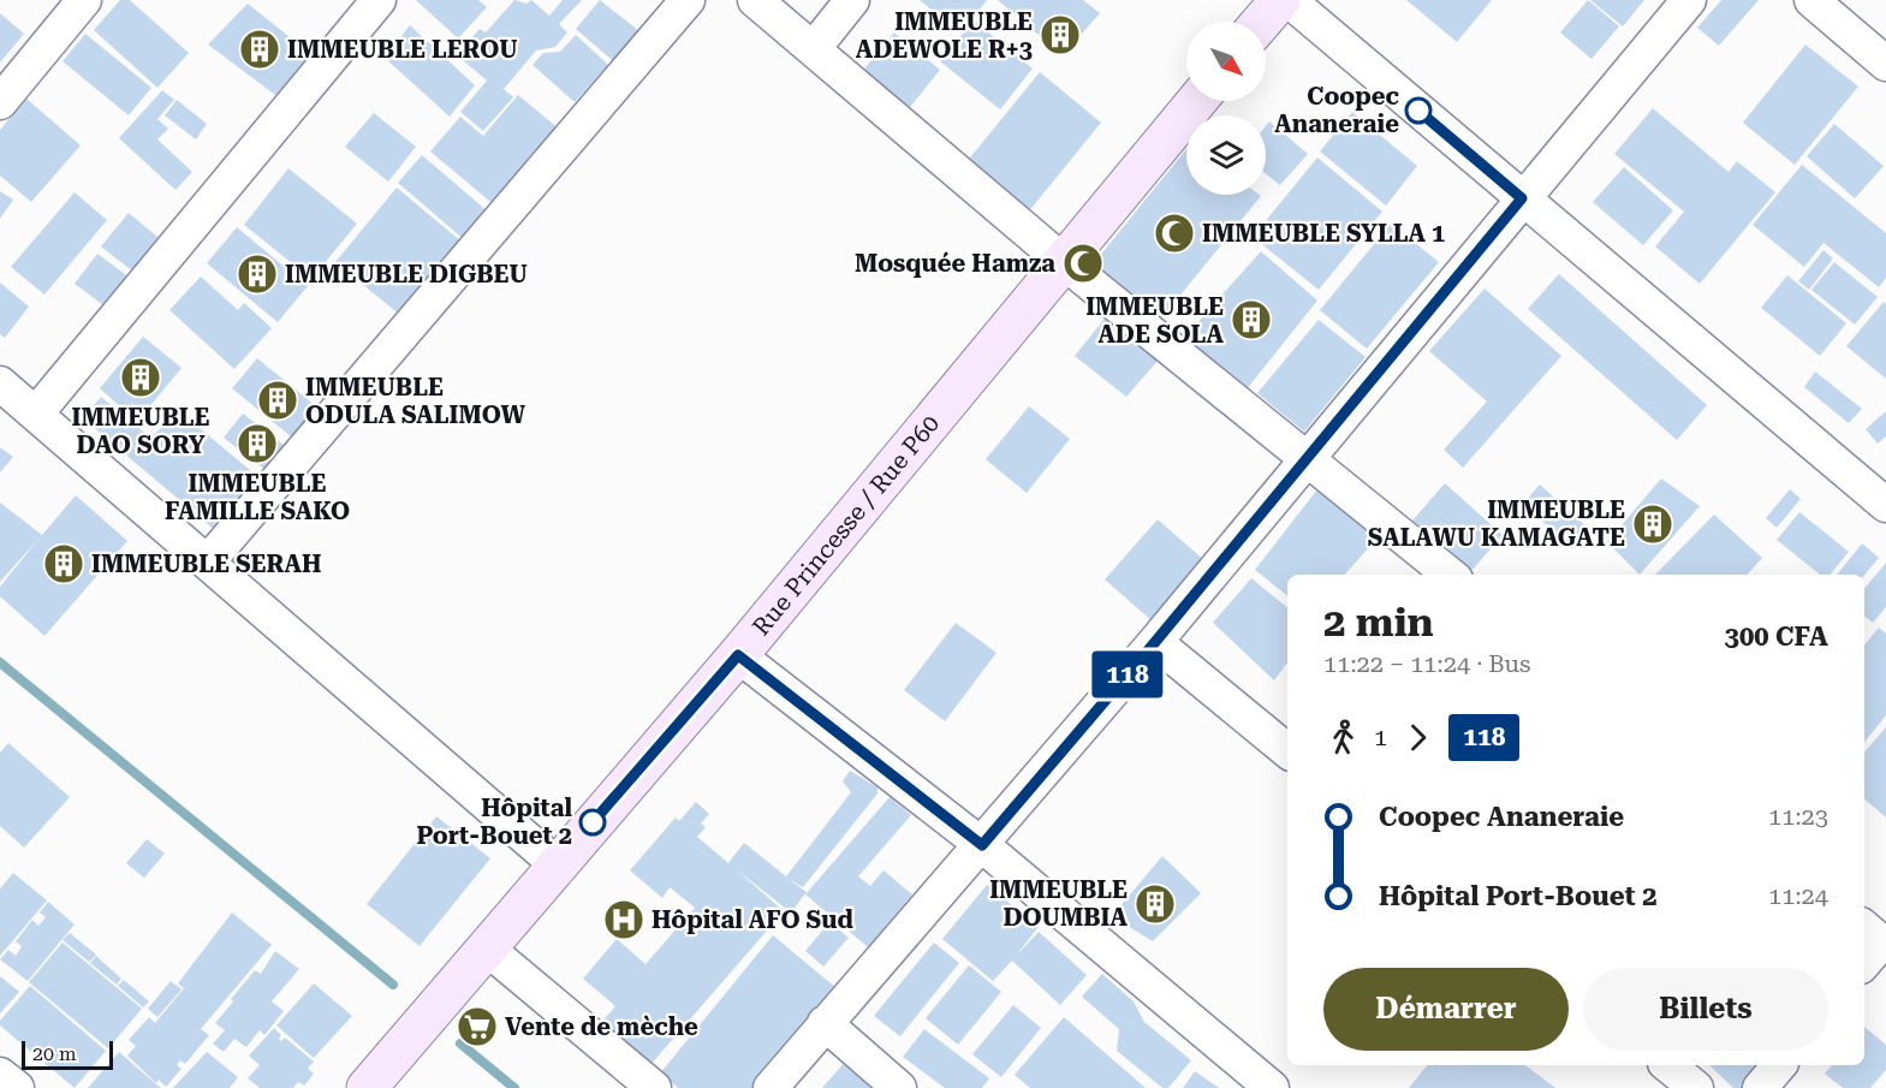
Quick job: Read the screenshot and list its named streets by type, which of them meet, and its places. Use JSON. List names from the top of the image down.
{
  "streets": {
    "street": ["Rue Princesse / Rue P60"]
  },
  "places": {
    "building": [
      "IMMEUBLE ADEWOLE R+3",
      "IMMEUBLE LEROU",
      "IMMEUBLE DIGBEU",
      "IMMEUBLE ADE SOLA",
      "IMMEUBLE DAO SORY",
      "IMMEUBLE ODULA SALIMOW",
      "IMMEUBLE FAMILLE SAKO",
      "IMMEUBLE SALAWU KAMAGATE",
      "IMMEUBLE SERAH",
      "IMMEUBLE DOUMBIA"
    ],
    "other": ["Coopec Ananeraie", "Hôpital Port-Bouet 2"],
    "mosque": ["IMMEUBLE SYLLA 1", "Mosquée Hamza"],
    "hospital": ["Hôpital AFO Sud"],
    "supermarket": ["Vente de mèche"]
  },
  "lines": ["bus line 118"],
  "scale_bar": "20 m",
  "north": "bottom right",
  "page": {
    "on_map": "118",
    "heading": ["2 min", "11:22 – 11:24 · Bus", "300 CFA"],
    "legs": ["1", "118"],
    "list": [
      {
        "name": "Coopec Ananeraie",
        "value": "11:23"
      },
      {
        "name": "Hôpital Port-Bouet 2",
        "value": "11:24"
      }
    ],
    "buttons": ["Démarrer", "Billets"],
    "scale": "20 m"
  }
}
